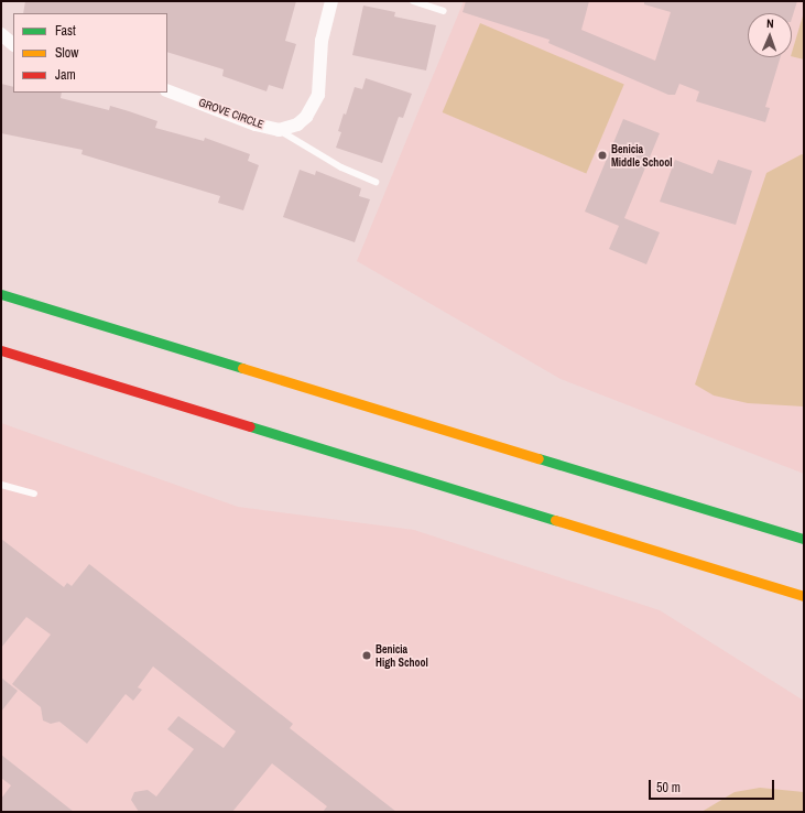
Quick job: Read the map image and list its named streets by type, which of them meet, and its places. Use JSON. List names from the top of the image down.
{
  "streets": {
    "street": ["GROVE CIRCLE"]
  },
  "places": ["Benicia Middle School", "Benicia High School"],
  "legend": ["Fast", "Slow", "Jam"],
  "scale_bar": "50 m",
  "north": "top"
}
